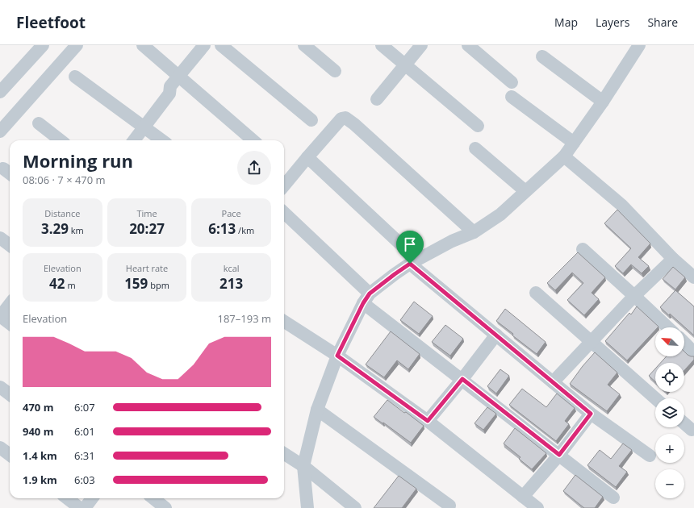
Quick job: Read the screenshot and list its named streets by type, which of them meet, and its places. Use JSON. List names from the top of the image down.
{
  "north": "top left",
  "page": {
    "header": "Fleetfoot",
    "nav": ["Map", "Layers", "Share"],
    "heading": ["Morning run", "08:06 · 7 × 470 m"],
    "stats": [
      ["Distance", "3.29 km"],
      ["Time", "20:27"],
      ["Pace", "6:13 /km"],
      ["Elevation", "42 m"],
      ["Heart rate", "159 bpm"],
      ["kcal", "213"]
    ],
    "chart": ["Elevation", "187–193 m"],
    "map_buttons": ["+", "−"],
    "list": [
      {
        "name": "470 m",
        "note": "6:07"
      },
      {
        "name": "940 m",
        "note": "6:01"
      },
      {
        "name": "1.4 km",
        "note": "6:31"
      },
      {
        "name": "1.9 km",
        "note": "6:03"
      }
    ]
  }
}
